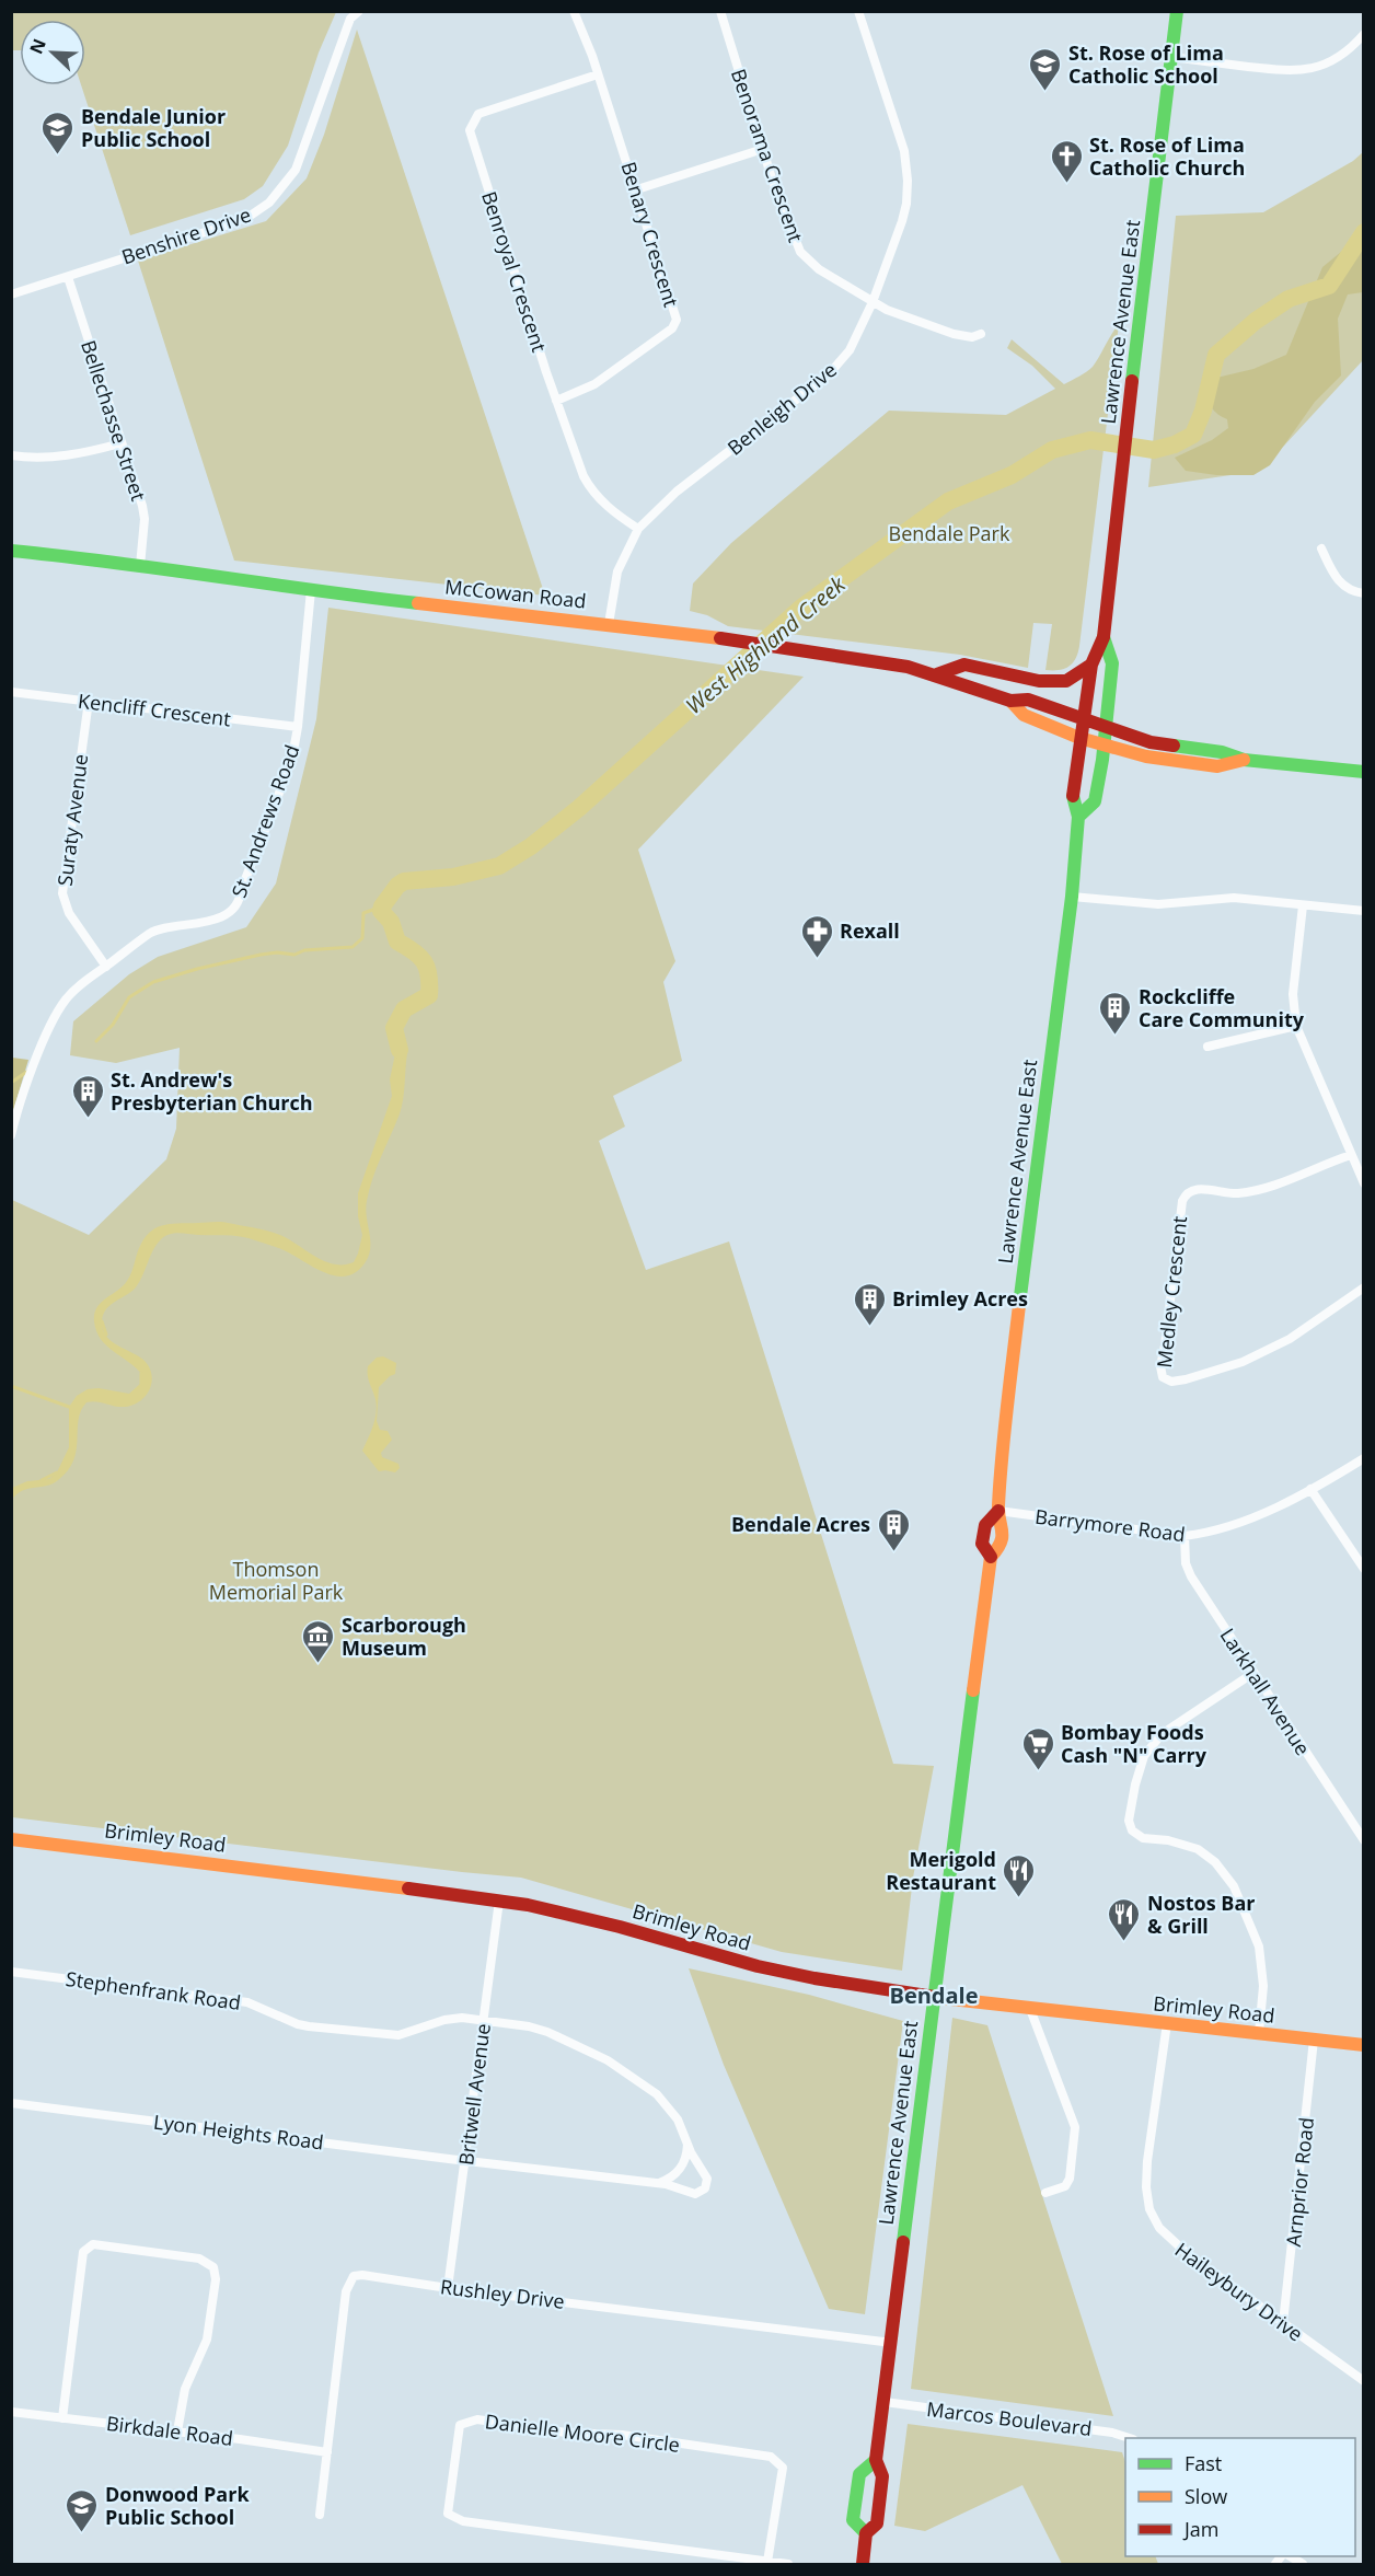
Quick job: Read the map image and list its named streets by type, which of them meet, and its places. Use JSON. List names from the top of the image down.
{
  "streets": {
    "main road": ["Lawrence Avenue East", "McCowan Road", "Brimley Road"],
    "street": [
      "Benorama Crescent",
      "Benary Crescent",
      "Benshire Drive",
      "Benroyal Crescent",
      "Benleigh Drive",
      "Bellechasse Street",
      "Kencliff Crescent",
      "Suraty Avenue",
      "St. Andrews Road",
      "Medley Crescent",
      "Barrymore Road",
      "Larkhall Avenue",
      "Stephenfrank Road",
      "Britwell Avenue",
      "Lyon Heights Road",
      "Arnprior Road",
      "Haileybury Drive",
      "Rushley Drive",
      "Marcos Boulevard",
      "Birkdale Road",
      "Danielle Moore Circle"
    ]
  },
  "crossings": [
    ["Benorama Crescent", "Benleigh Drive"],
    ["Benary Crescent", "Benroyal Crescent"],
    ["Benshire Drive", "Bellechasse Street"],
    ["Benroyal Crescent", "Benleigh Drive"],
    ["Lawrence Avenue East", "McCowan Road"],
    ["Lawrence Avenue East", "Barrymore Road"],
    ["Lawrence Avenue East", "Brimley Road"],
    ["Lawrence Avenue East", "Rushley Drive"],
    ["Lawrence Avenue East", "Marcos Boulevard"],
    ["Benleigh Drive", "McCowan Road"],
    ["Bellechasse Street", "McCowan Road"],
    ["McCowan Road", "St. Andrews Road"],
    ["Kencliff Crescent", "Suraty Avenue"],
    ["Kencliff Crescent", "St. Andrews Road"],
    ["Suraty Avenue", "St. Andrews Road"],
    ["Barrymore Road", "Larkhall Avenue"],
    ["Brimley Road", "Britwell Avenue"],
    ["Brimley Road", "Arnprior Road"],
    ["Brimley Road", "Haileybury Drive"],
    ["Stephenfrank Road", "Britwell Avenue"],
    ["Stephenfrank Road", "Lyon Heights Road"],
    ["Britwell Avenue", "Lyon Heights Road"],
    ["Britwell Avenue", "Rushley Drive"],
    ["Arnprior Road", "Haileybury Drive"],
    ["Rushley Drive", "Birkdale Road"]
  ],
  "districts": ["Bendale"],
  "water": ["West Highland Creek"],
  "parks": ["Bendale Park", "Thomson Memorial Park"],
  "places": {
    "school or university": ["St. Rose of Lima Catholic School", "Bendale Junior Public School", "Donwood Park Public School"],
    "church": ["St. Rose of Lima Catholic Church"],
    "pharmacy": ["Rexall"],
    "building": [
      "Rockcliffe Care Community",
      "St. Andrew's Presbyterian Church",
      "Brimley Acres",
      "Bendale Acres"
    ],
    "museum": ["Scarborough Museum"],
    "supermarket": ["Bombay Foods Cash \"N\" Carry"],
    "restaurant": ["Merigold Restaurant", "Nostos Bar & Grill"]
  },
  "legend": ["Fast", "Slow", "Jam"],
  "north": "top left"
}
